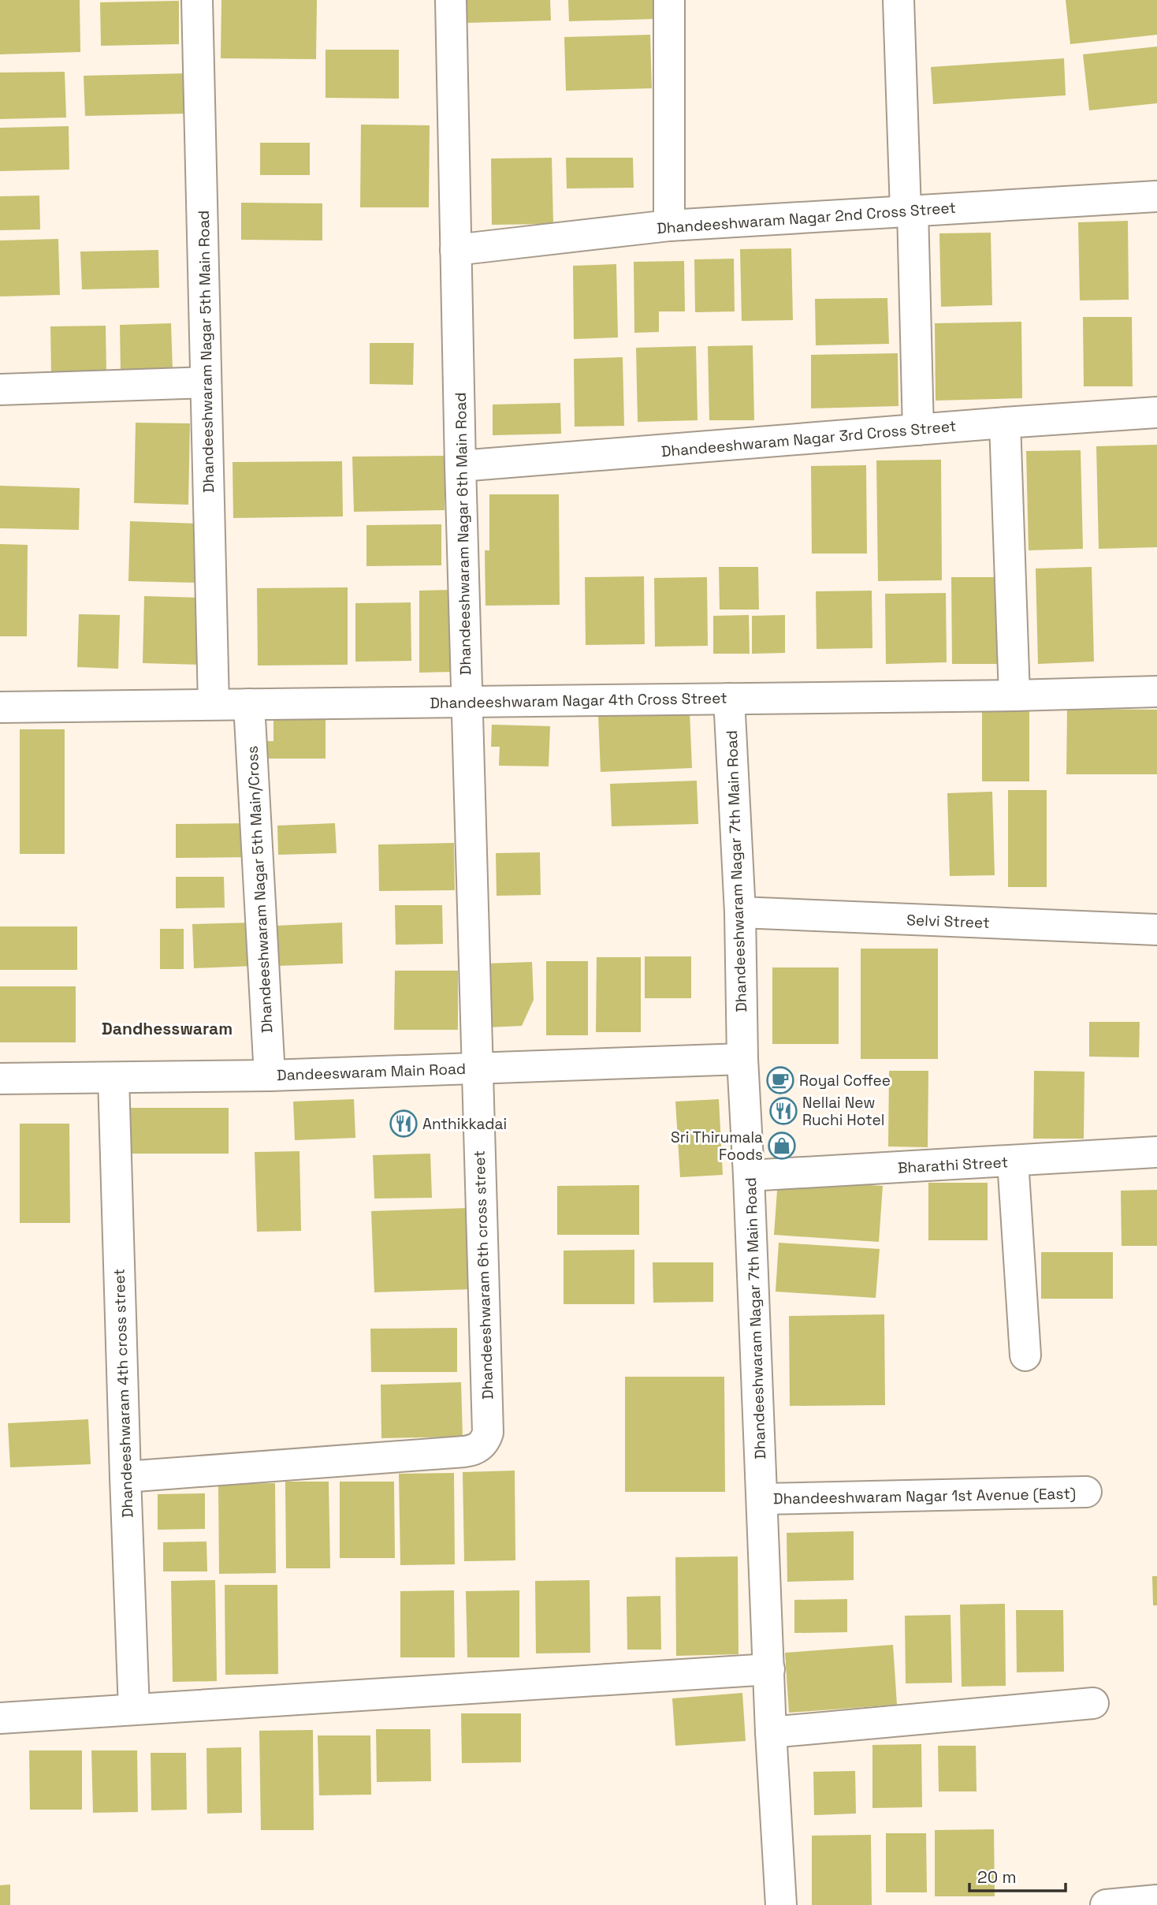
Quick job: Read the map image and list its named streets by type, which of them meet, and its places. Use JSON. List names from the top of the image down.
{
  "streets": {
    "street": [
      "Dhandeeshwaram Nagar 2nd Cross Street",
      "Dhandeeshwaram Nagar 5th Main Road",
      "Dhandeeshwaram Nagar 3rd Cross Street",
      "Dhandeeshwaram Nagar 6th Main Road",
      "Dhandeeshwaram Nagar 4th Cross Street",
      "Dhandeeshwaram Nagar 7th Main Road",
      "Dhandeeshwaram Nagar 5th Main/Cross",
      "Selvi Street",
      "Dandeeswaram Main Road",
      "Bharathi Street",
      "Dhandeeshwaram 6th cross street",
      "Dhandeeshwaram 4th cross street",
      "Dhandeeshwaram Nagar 1st Avenue (East)"
    ]
  },
  "crossings": [
    ["Dhandeeshwaram Nagar 2nd Cross Street", "Dhandeeshwaram Nagar 6th Main Road"],
    ["Dhandeeshwaram Nagar 5th Main Road", "Dhandeeshwaram Nagar 4th Cross Street"],
    ["Dhandeeshwaram Nagar 3rd Cross Street", "Dhandeeshwaram Nagar 6th Main Road"],
    ["Dhandeeshwaram Nagar 6th Main Road", "Dhandeeshwaram Nagar 4th Cross Street"],
    ["Dhandeeshwaram Nagar 6th Main Road", "Dandeeswaram Main Road"],
    ["Dhandeeshwaram Nagar 6th Main Road", "Dhandeeshwaram 6th cross street"],
    ["Dhandeeshwaram Nagar 4th Cross Street", "Dhandeeshwaram Nagar 7th Main Road"],
    ["Dhandeeshwaram Nagar 4th Cross Street", "Dhandeeshwaram Nagar 5th Main/Cross"],
    ["Dhandeeshwaram Nagar 7th Main Road", "Selvi Street"],
    ["Dhandeeshwaram Nagar 7th Main Road", "Dandeeswaram Main Road"],
    ["Dhandeeshwaram Nagar 7th Main Road", "Bharathi Street"],
    ["Dhandeeshwaram Nagar 7th Main Road", "Dhandeeshwaram Nagar 1st Avenue (East)"],
    ["Dhandeeshwaram Nagar 5th Main/Cross", "Dandeeswaram Main Road"],
    ["Dandeeswaram Main Road", "Dhandeeshwaram 6th cross street"],
    ["Dandeeswaram Main Road", "Dhandeeshwaram 4th cross street"],
    ["Dhandeeshwaram 6th cross street", "Dhandeeshwaram 4th cross street"]
  ],
  "districts": ["Dandhesswaram"],
  "places": {
    "cafe": ["Royal Coffee"],
    "restaurant": ["Nellai New Ruchi Hotel", "Anthikkadai"],
    "shop": ["Sri Thirumala Foods"]
  },
  "scale_bar": "20 m"
}
